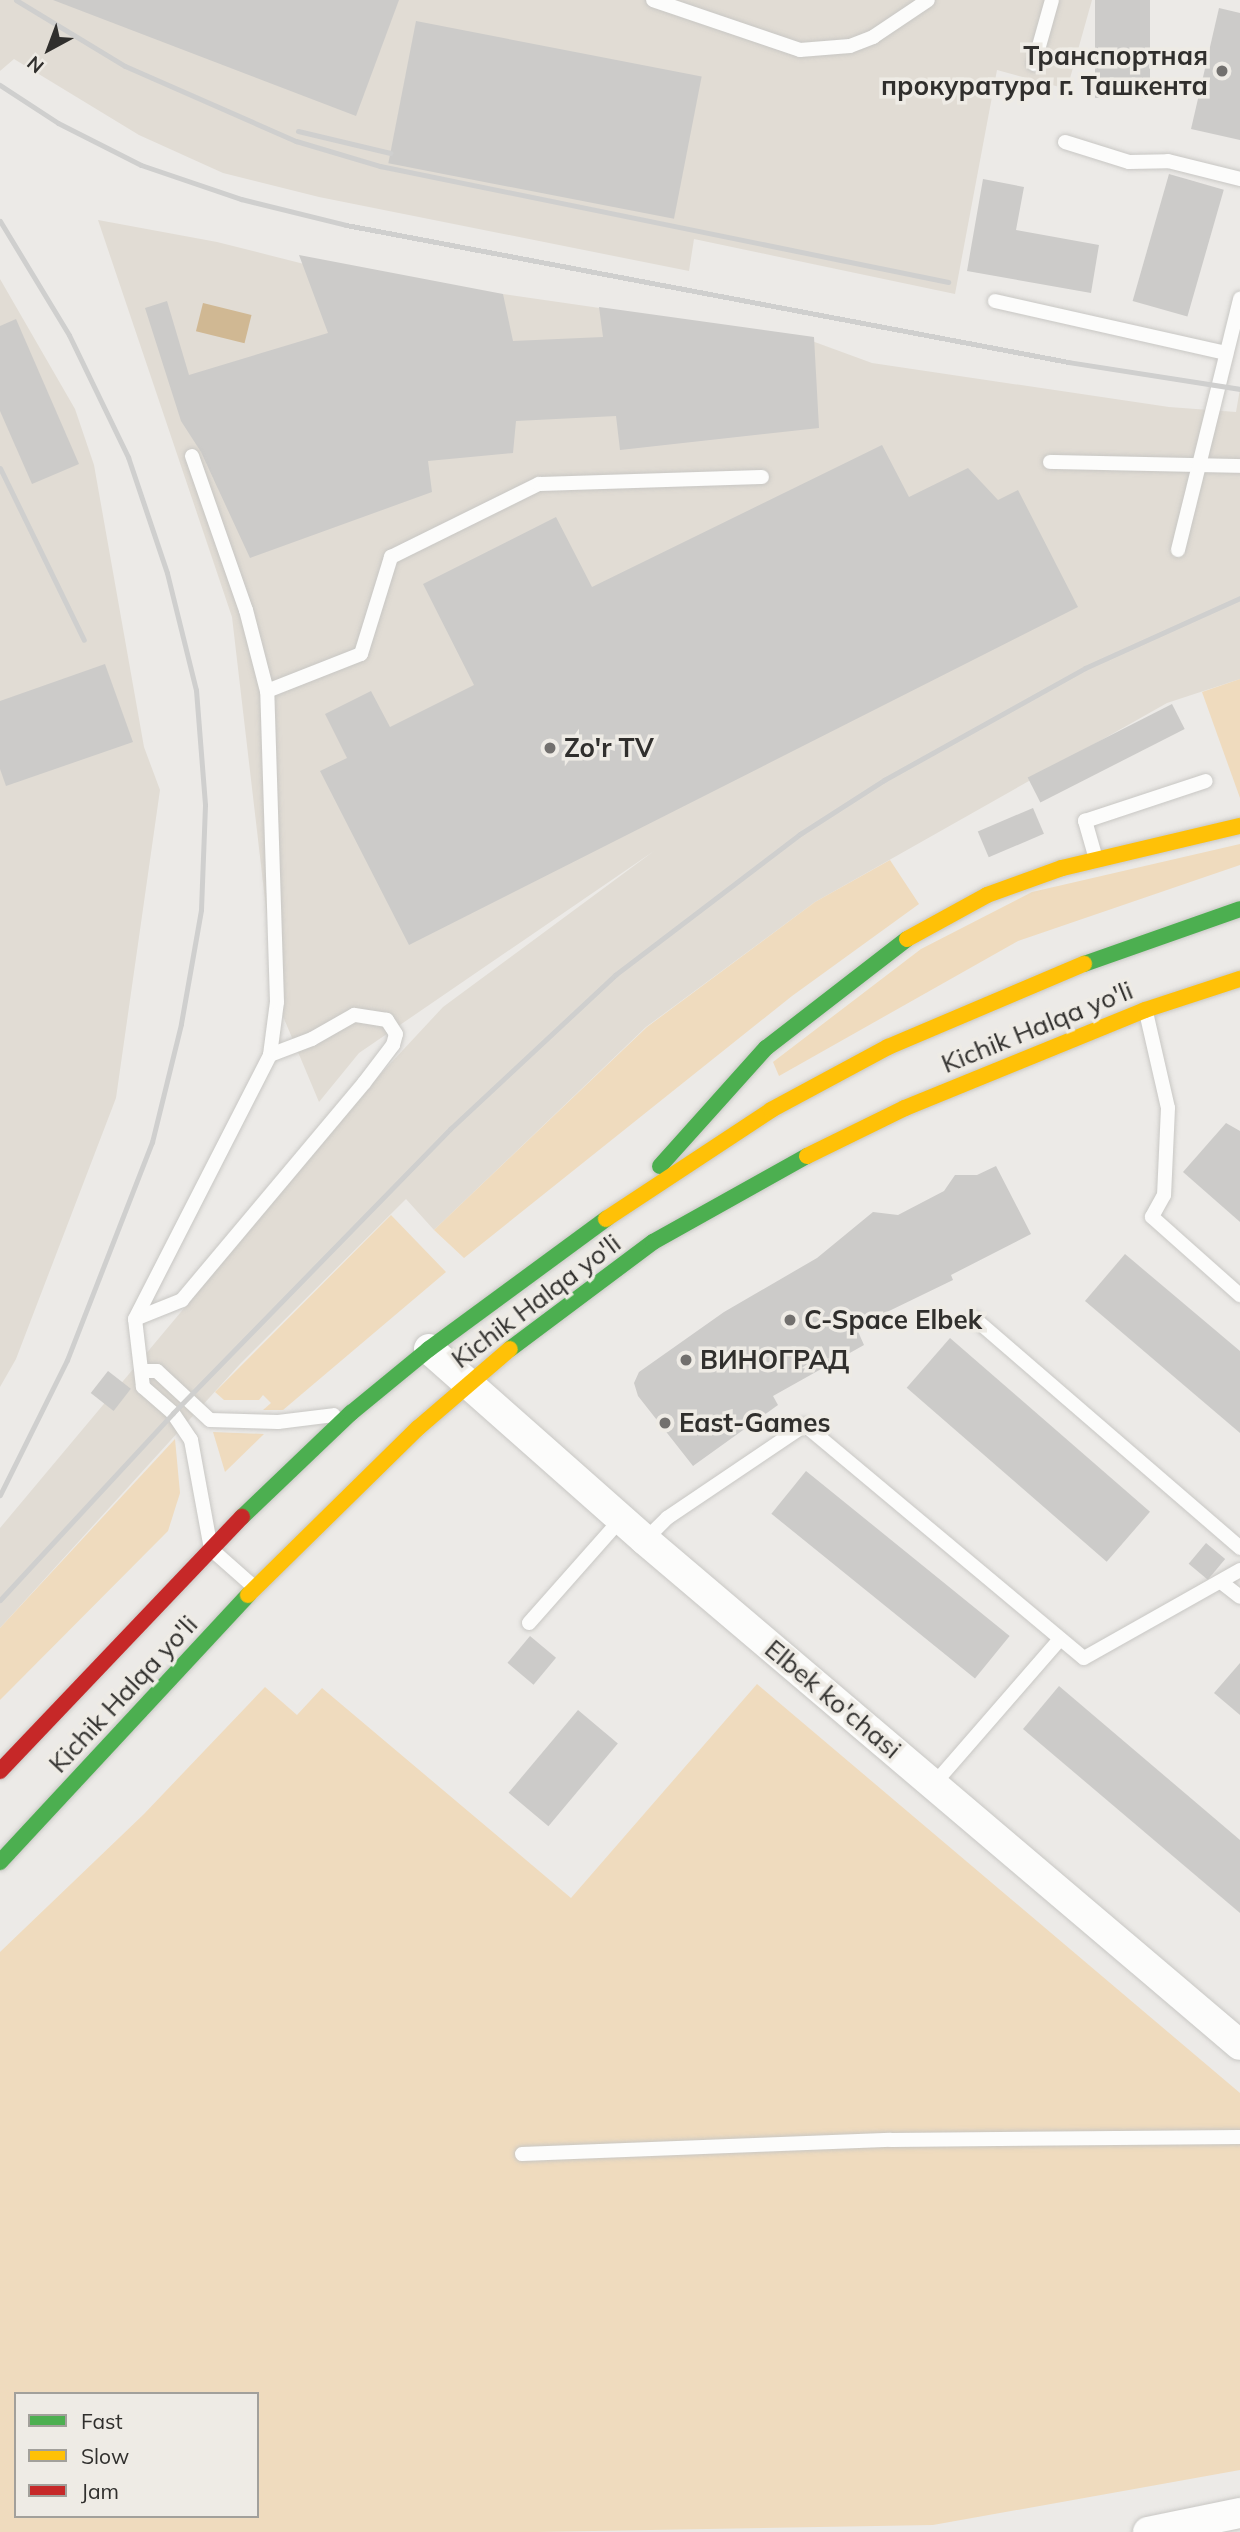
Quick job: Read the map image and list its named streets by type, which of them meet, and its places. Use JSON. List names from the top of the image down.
{
  "streets": {
    "highway": ["Kichik Halqa yo'li"],
    "street": ["Elbek ko'chasi"]
  },
  "crossings": [
    ["Kichik Halqa yo'li", "Elbek ko'chasi"]
  ],
  "places": [
    "Транспортная прокуратура г. Ташкента",
    "Zo'r TV",
    "C-Space Elbek",
    "ВИНОГРАД",
    "East-Games"
  ],
  "legend": ["Fast", "Slow", "Jam"],
  "north": "bottom left"
}
